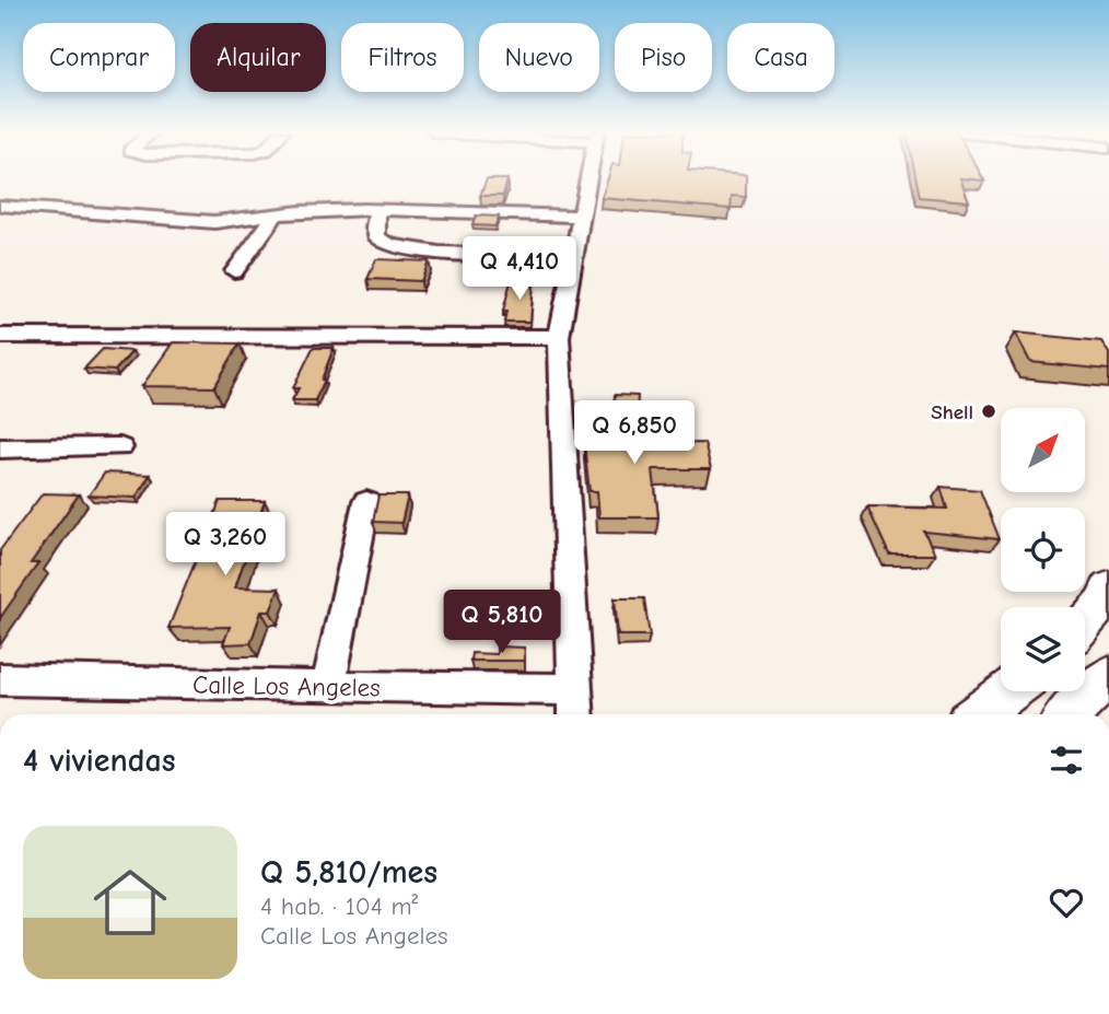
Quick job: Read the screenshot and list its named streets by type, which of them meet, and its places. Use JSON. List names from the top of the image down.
{
  "streets": {
    "street": ["Calle Los Angeles"]
  },
  "places": ["Shell"],
  "north": "top right",
  "page": {
    "chip": [
      "Comprar",
      "Alquilar",
      "Filtros",
      "Nuevo",
      "Piso",
      "Casa"
    ],
    "price": [
      "Q 4,410",
      "Q 6,850",
      "Q 3,260",
      "Q 5,810"
    ],
    "heading": "4 viviendas",
    "list": [
      {
        "name": "Q 5,810/mes",
        "note": "4 hab. · 104 m² · Calle Los Angeles"
      }
    ]
  }
}
